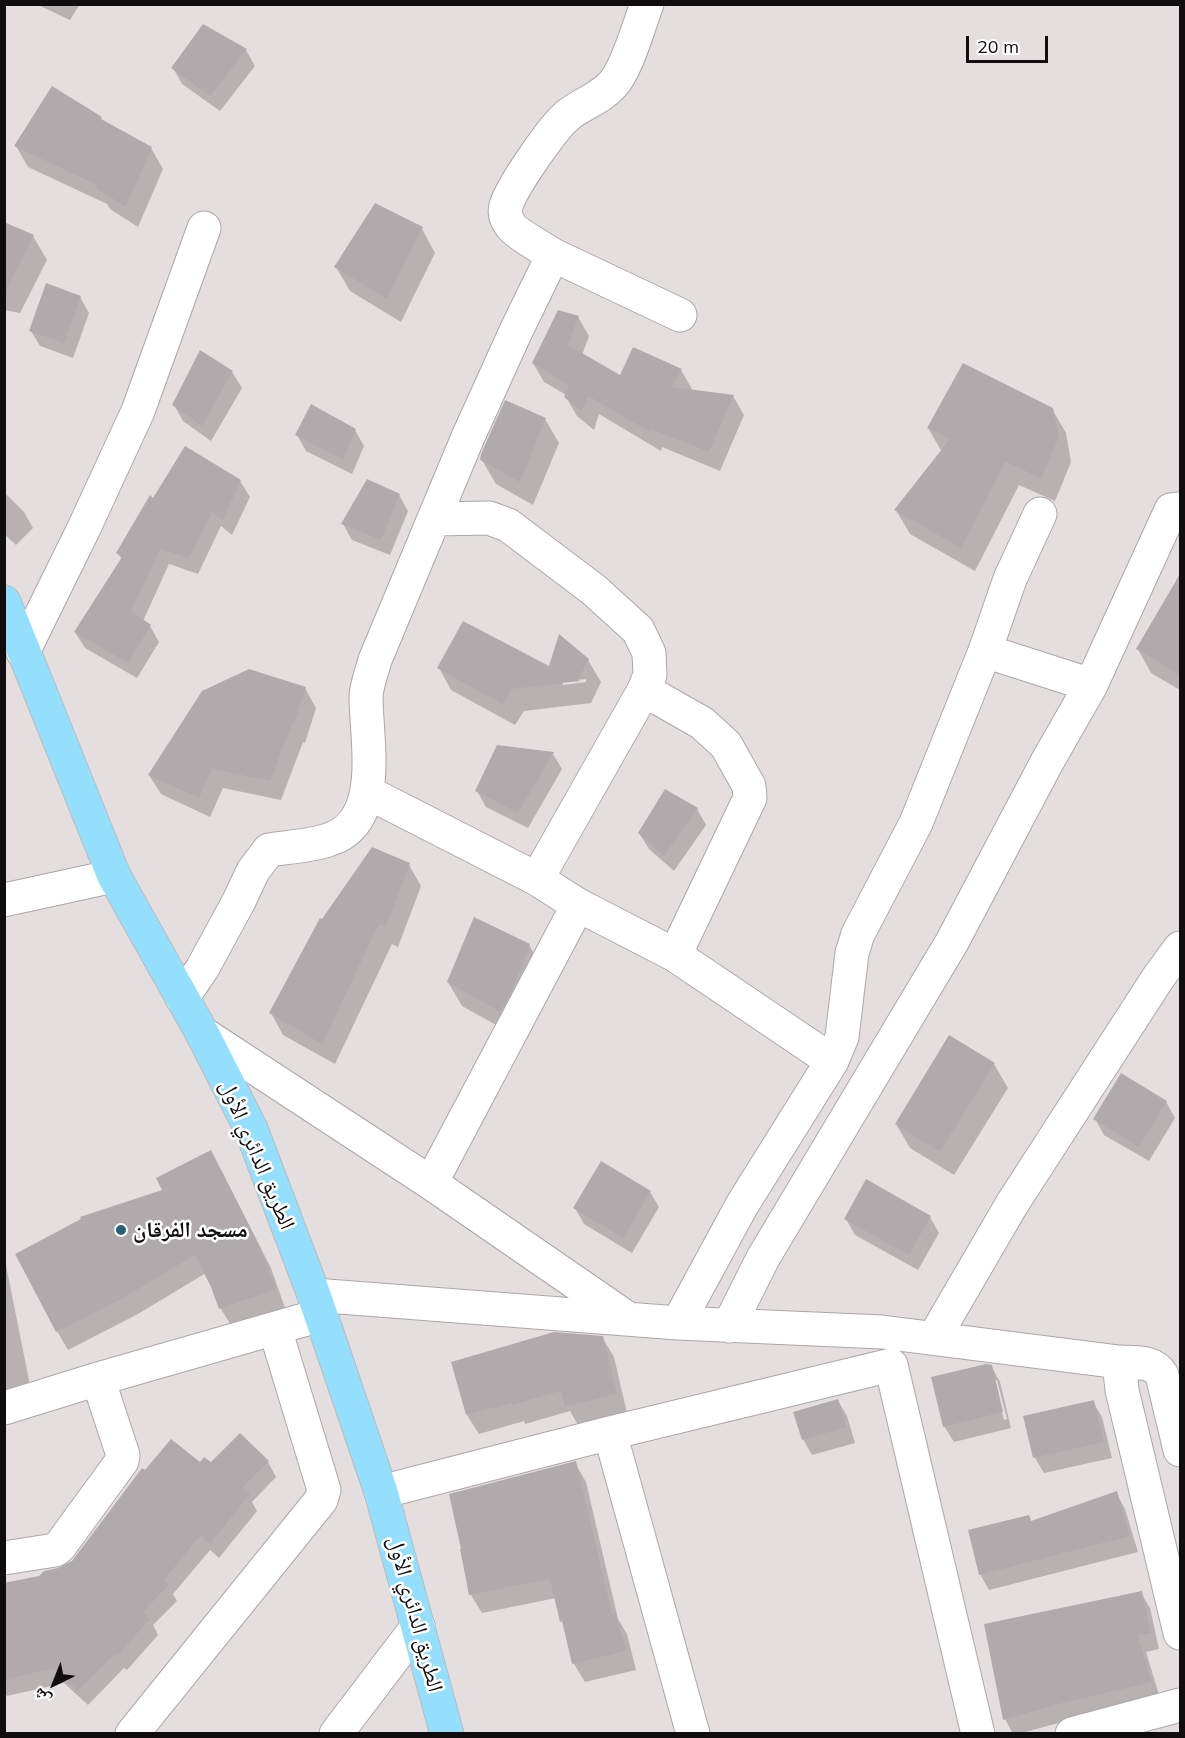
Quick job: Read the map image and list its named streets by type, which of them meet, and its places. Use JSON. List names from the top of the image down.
{
  "streets": {
    "main road": ["الطريق الدائري الأول"]
  },
  "places": ["مسجد الفرقان"],
  "scale_bar": "20 m",
  "north": "bottom left"
}
